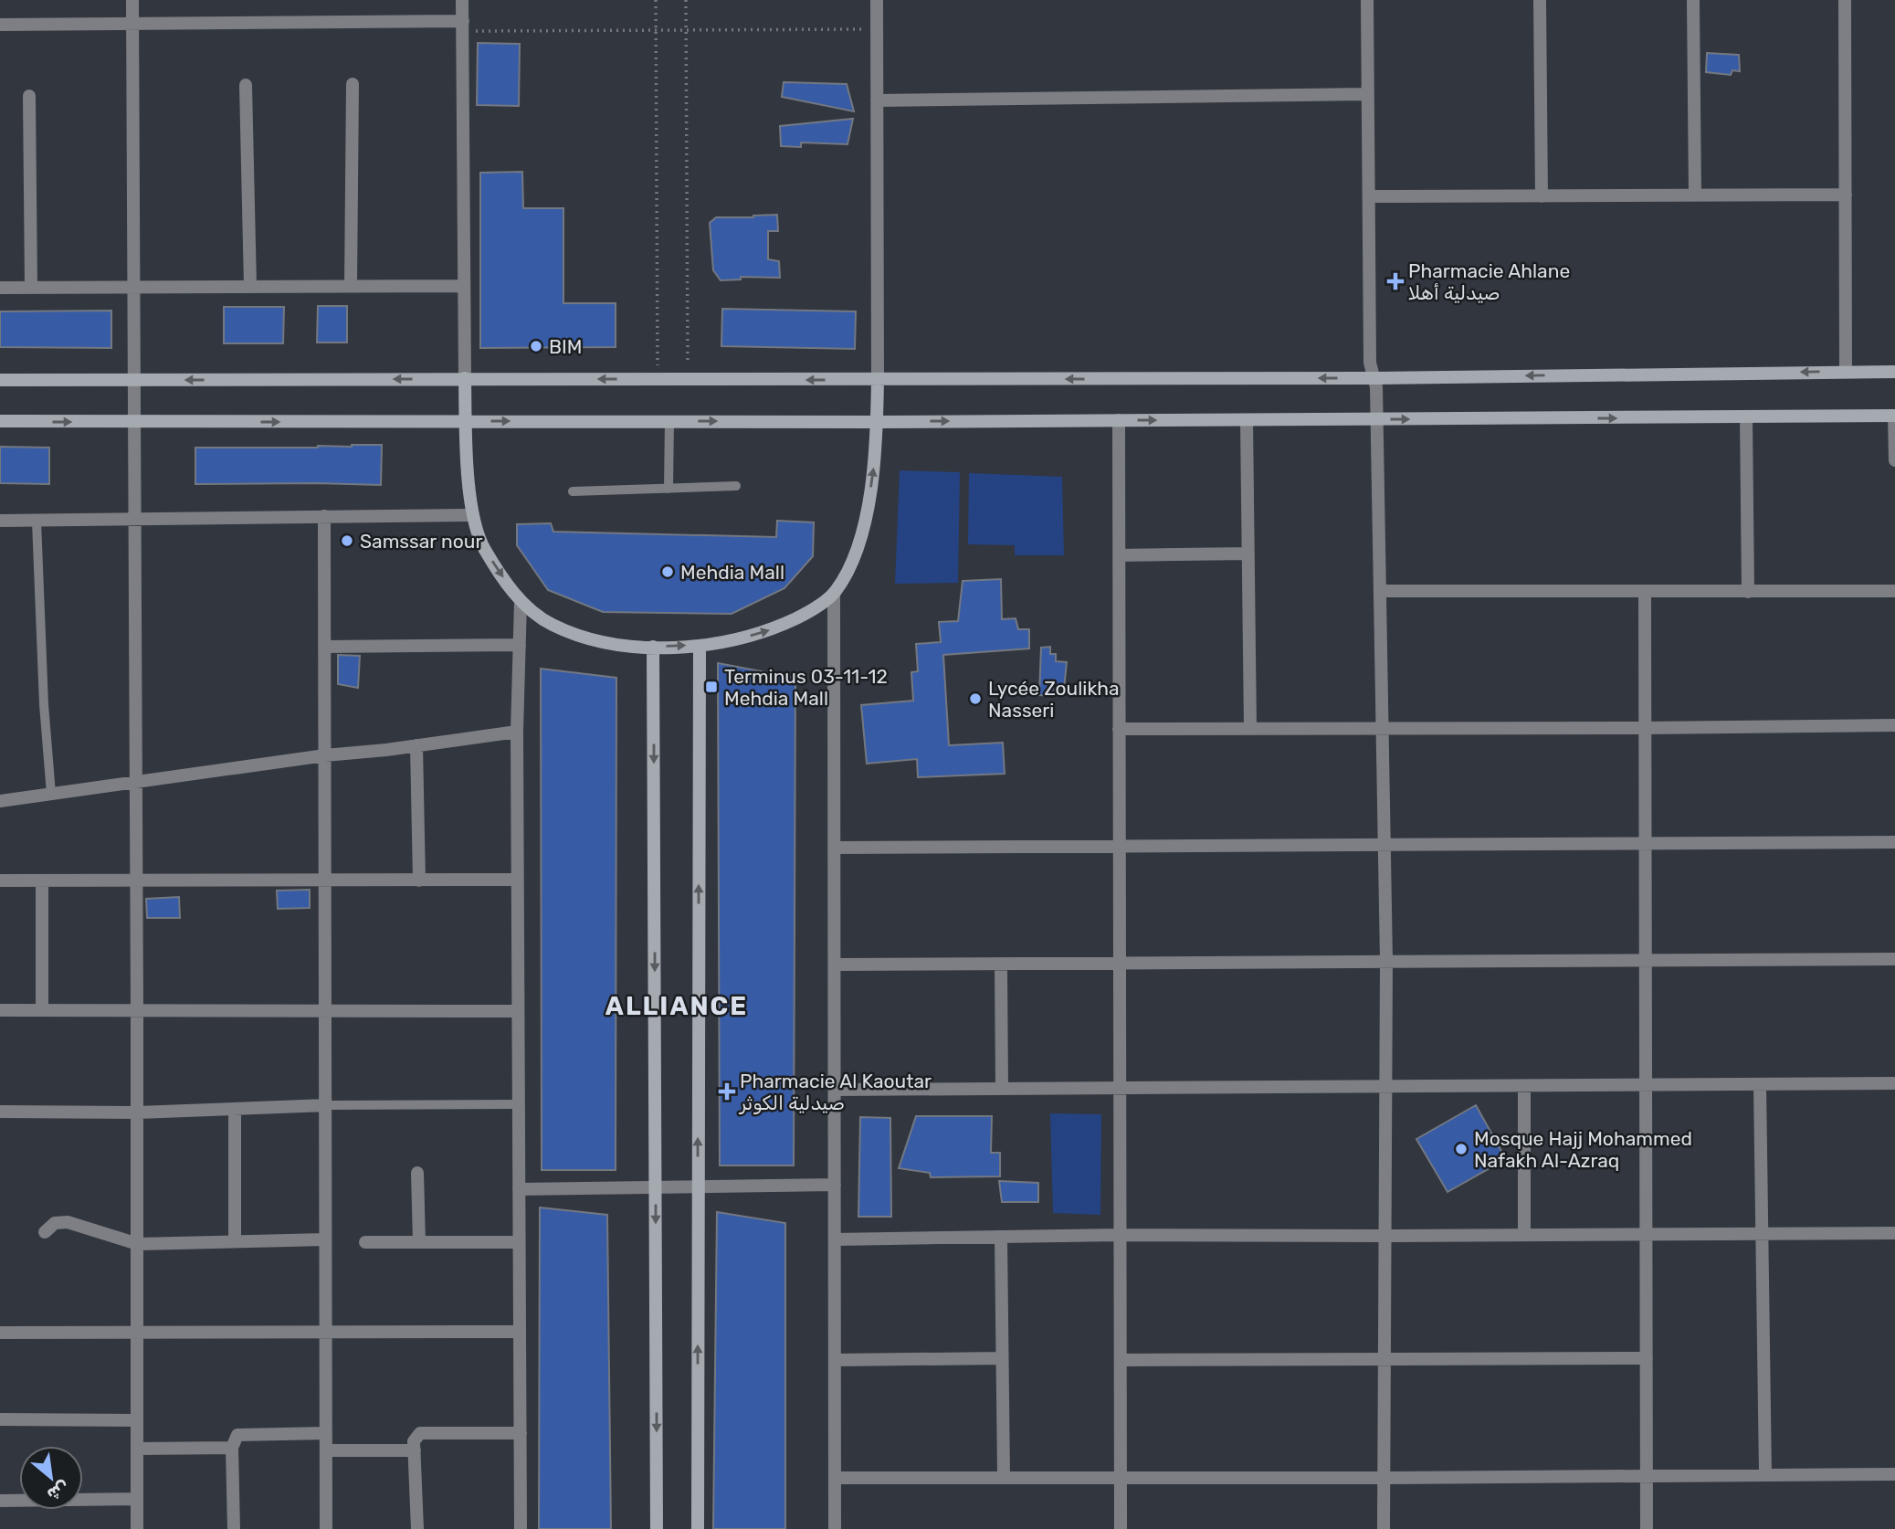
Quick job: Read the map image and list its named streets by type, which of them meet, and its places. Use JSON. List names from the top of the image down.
{
  "districts": ["ALLIANCE"],
  "places": {
    "health": ["Pharmacie Ahlane صيدلية أهلا", "Pharmacie Al Kaoutar صيدلية الكوثر"],
    "other": [
      "BIM",
      "Samssar nour",
      "Mehdia Mall",
      "Lycée Zoulikha Nasseri",
      "Mosque Hajj Mohammed Nafakh Al-Azraq"
    ],
    "transit": ["Terminus 03-11-12 Mehdia Mall"]
  },
  "north": "bottom right"
}
